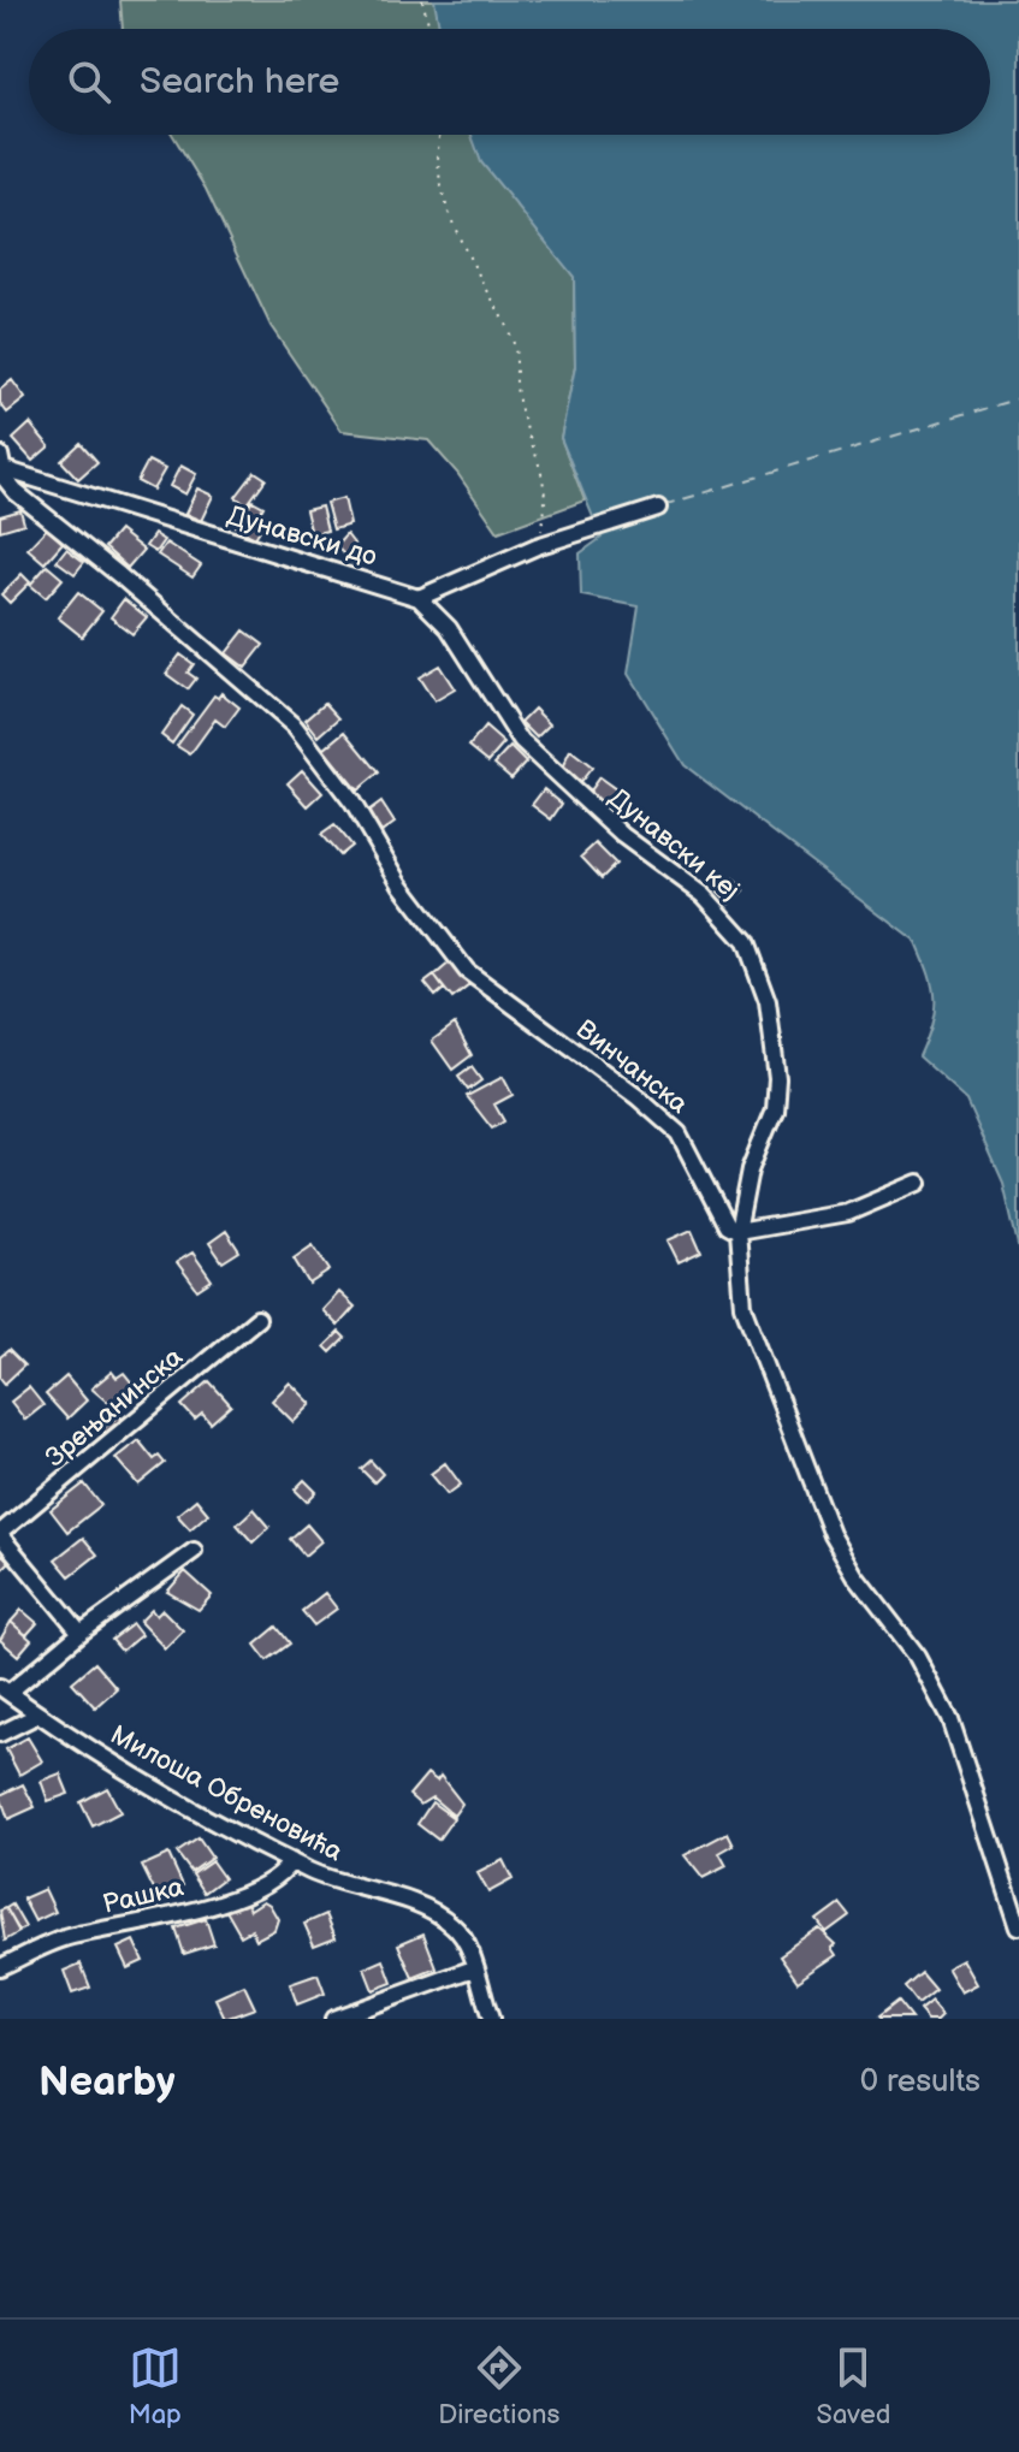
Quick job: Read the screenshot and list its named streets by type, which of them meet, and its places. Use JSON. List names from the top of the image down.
{
  "streets": {
    "street": [
      "Дунавски до",
      "Дунавски кеј",
      "Винчанска",
      "Зрењанинска",
      "Милоша Обреновића",
      "Рашка"
    ]
  },
  "crossings": [
    ["Дунавски до", "Дунавски кеј"],
    ["Дунавски до", "Винчанска"],
    ["Дунавски кеј", "Винчанска"],
    ["Милоша Обреновића", "Рашка"]
  ],
  "page": {
    "search": "Search here",
    "heading": ["Nearby", "0 results"],
    "nav": ["Map", "Directions", "Saved"]
  }
}
